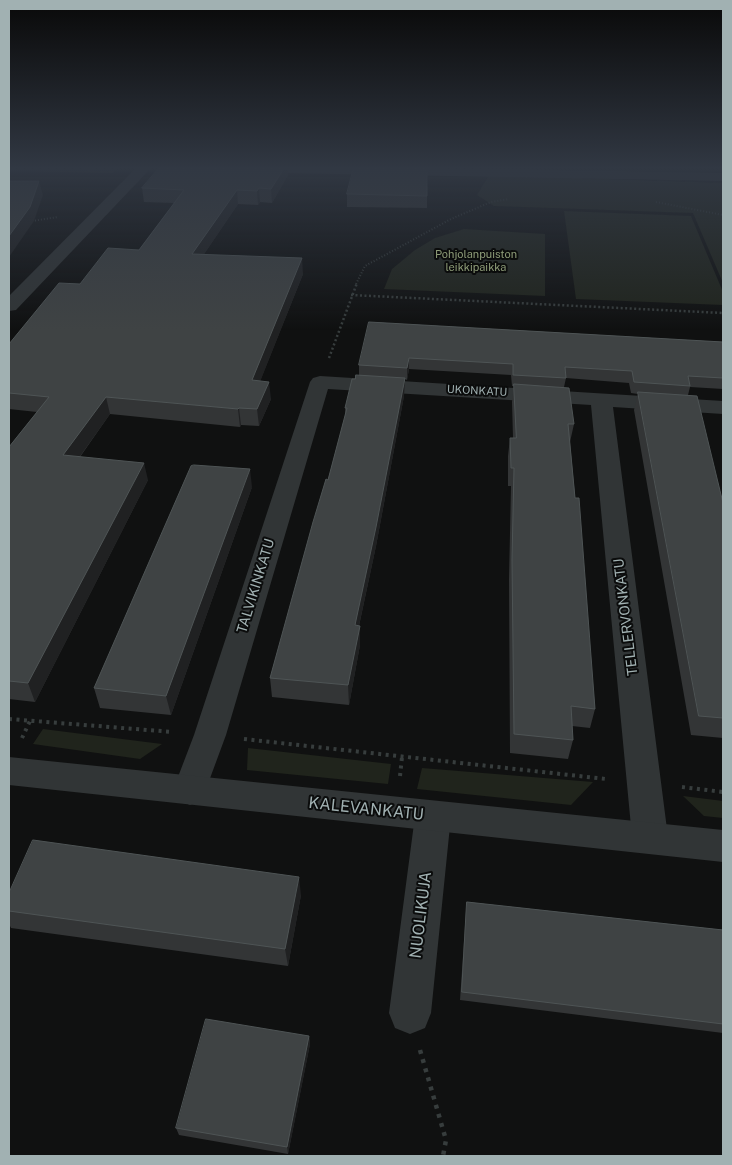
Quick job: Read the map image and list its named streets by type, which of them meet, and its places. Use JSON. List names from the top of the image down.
{
  "streets": {
    "street": [
      "UKONKATU",
      "TALVIKINKATU",
      "TELLERVONKATU",
      "KALEVANKATU",
      "NUOLIKUJA"
    ]
  },
  "crossings": [
    ["UKONKATU", "TALVIKINKATU"],
    ["UKONKATU", "TELLERVONKATU"],
    ["TALVIKINKATU", "KALEVANKATU"],
    ["TELLERVONKATU", "KALEVANKATU"],
    ["KALEVANKATU", "NUOLIKUJA"]
  ],
  "parks": ["Pohjolanpuiston leikkipaikka"]
}
